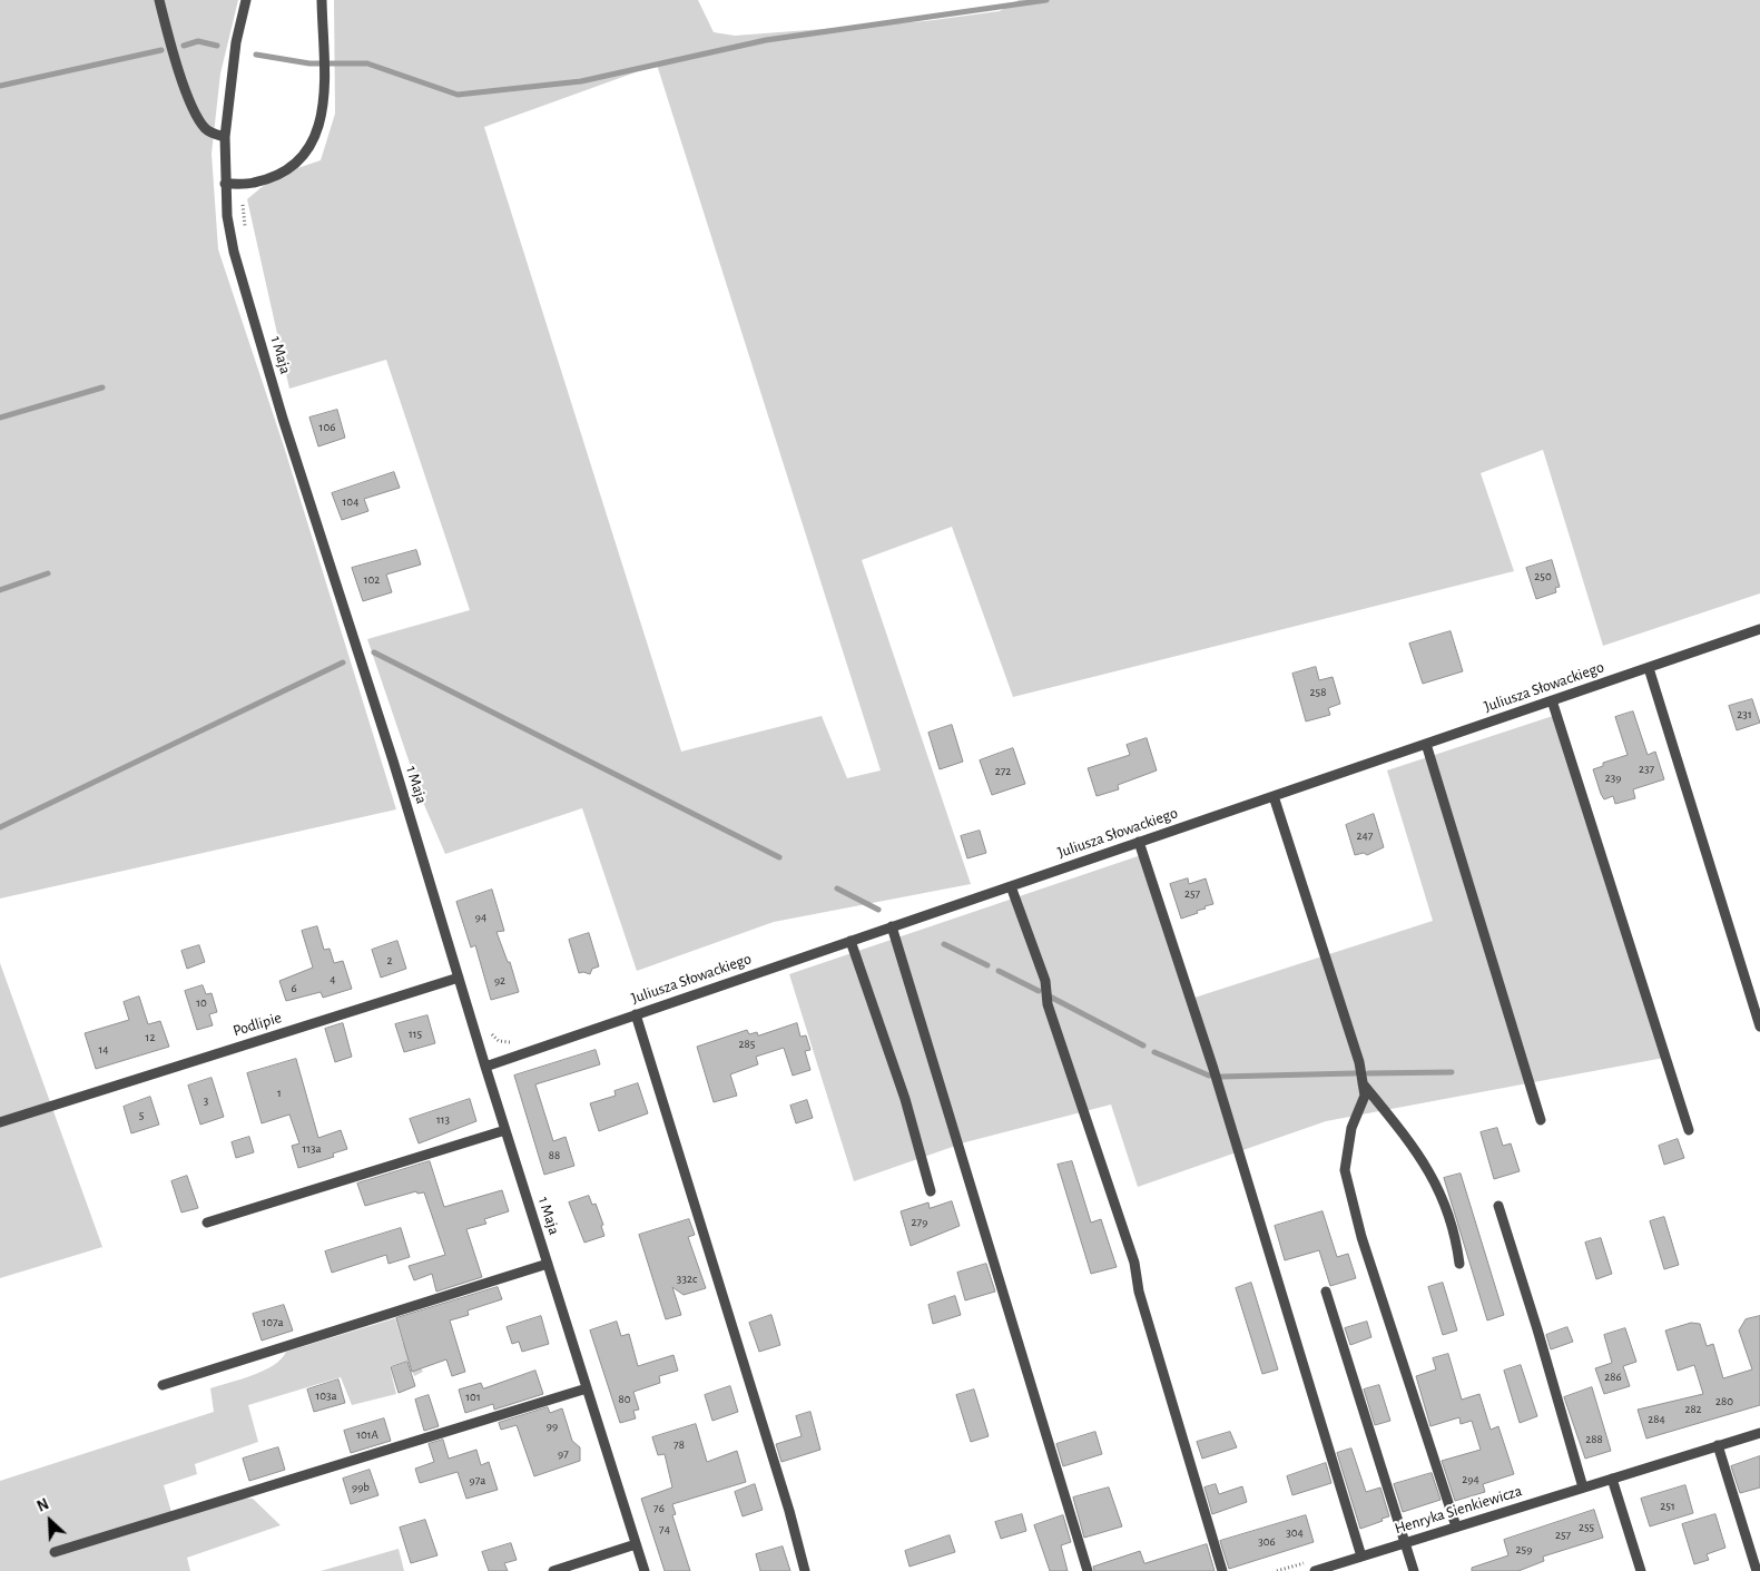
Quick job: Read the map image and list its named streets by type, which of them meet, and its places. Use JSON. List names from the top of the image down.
{
  "streets": {
    "street": [
      "1 Maja",
      "Juliusza Słowackiego",
      "Podlipie",
      "Henryka Sienkiewicza"
    ]
  },
  "crossings": [
    ["1 Maja", "Juliusza Słowackiego"],
    ["1 Maja", "Podlipie"]
  ],
  "house_numbers": [
    "106",
    "104",
    "250",
    "102",
    "258",
    "231",
    "237",
    "272",
    "239",
    "247",
    "257",
    "94",
    "2",
    "4",
    "92",
    "6",
    "10",
    "115",
    "12",
    "285",
    "14",
    "1",
    "3",
    "5",
    "113",
    "113a",
    "88",
    "279",
    "332c",
    "107a",
    "286",
    "103a",
    "101",
    "80",
    "280",
    "282",
    "284",
    "99",
    "101A",
    "288",
    "78",
    "97",
    "294",
    "97a",
    "99b",
    "251",
    "76",
    "255",
    "74",
    "304",
    "257",
    "306",
    "259"
  ],
  "north": "top left"
}
